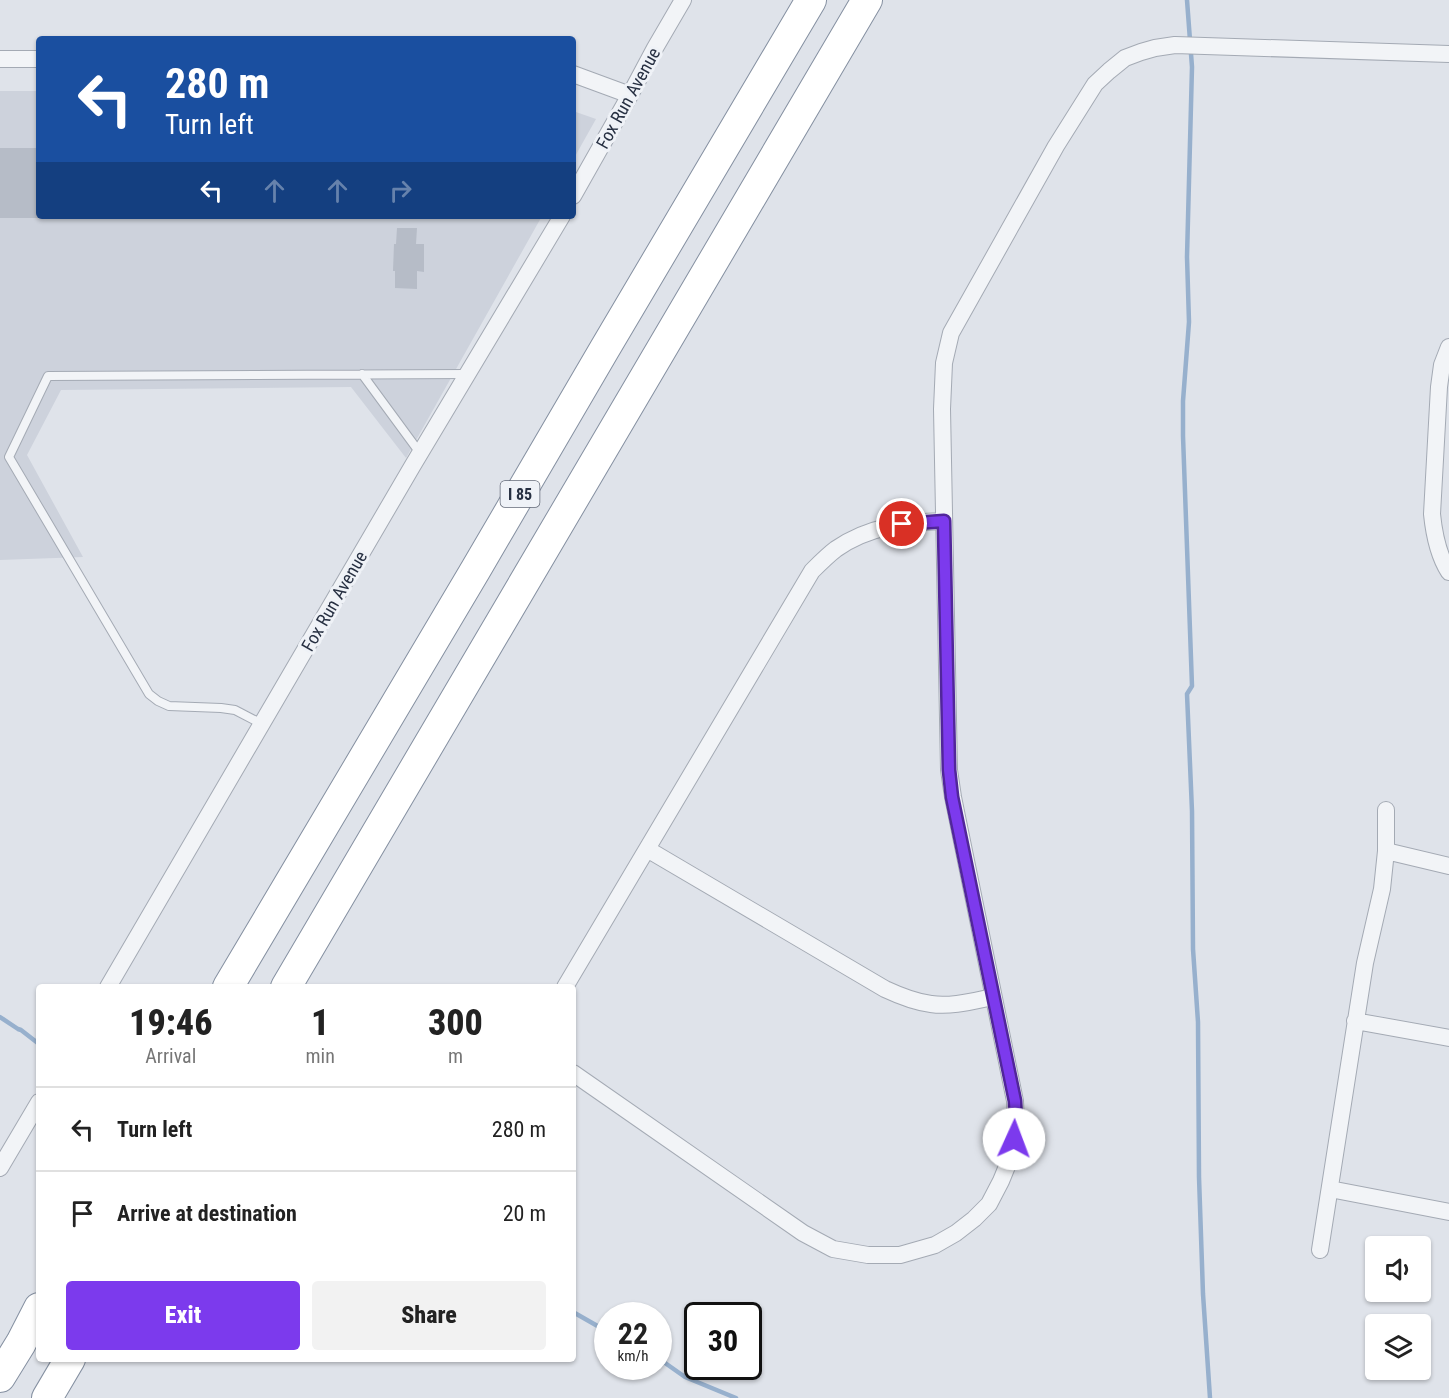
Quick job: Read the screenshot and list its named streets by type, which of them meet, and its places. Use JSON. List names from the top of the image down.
{
  "streets": {
    "highway": ["I 85"],
    "street": ["Fox Run Avenue"]
  },
  "page": {
    "turn": ["280 m", "Turn left"],
    "eta": [
      "19:46",
      "Arrival",
      "1",
      "min",
      "300",
      "m"
    ],
    "list": [
      {
        "name": "Turn left",
        "value": "280 m"
      },
      {
        "name": "Arrive at destination",
        "value": "20 m"
      }
    ],
    "buttons": ["Exit", "Share"],
    "speed": "22 km/h",
    "limit": "30"
  }
}
